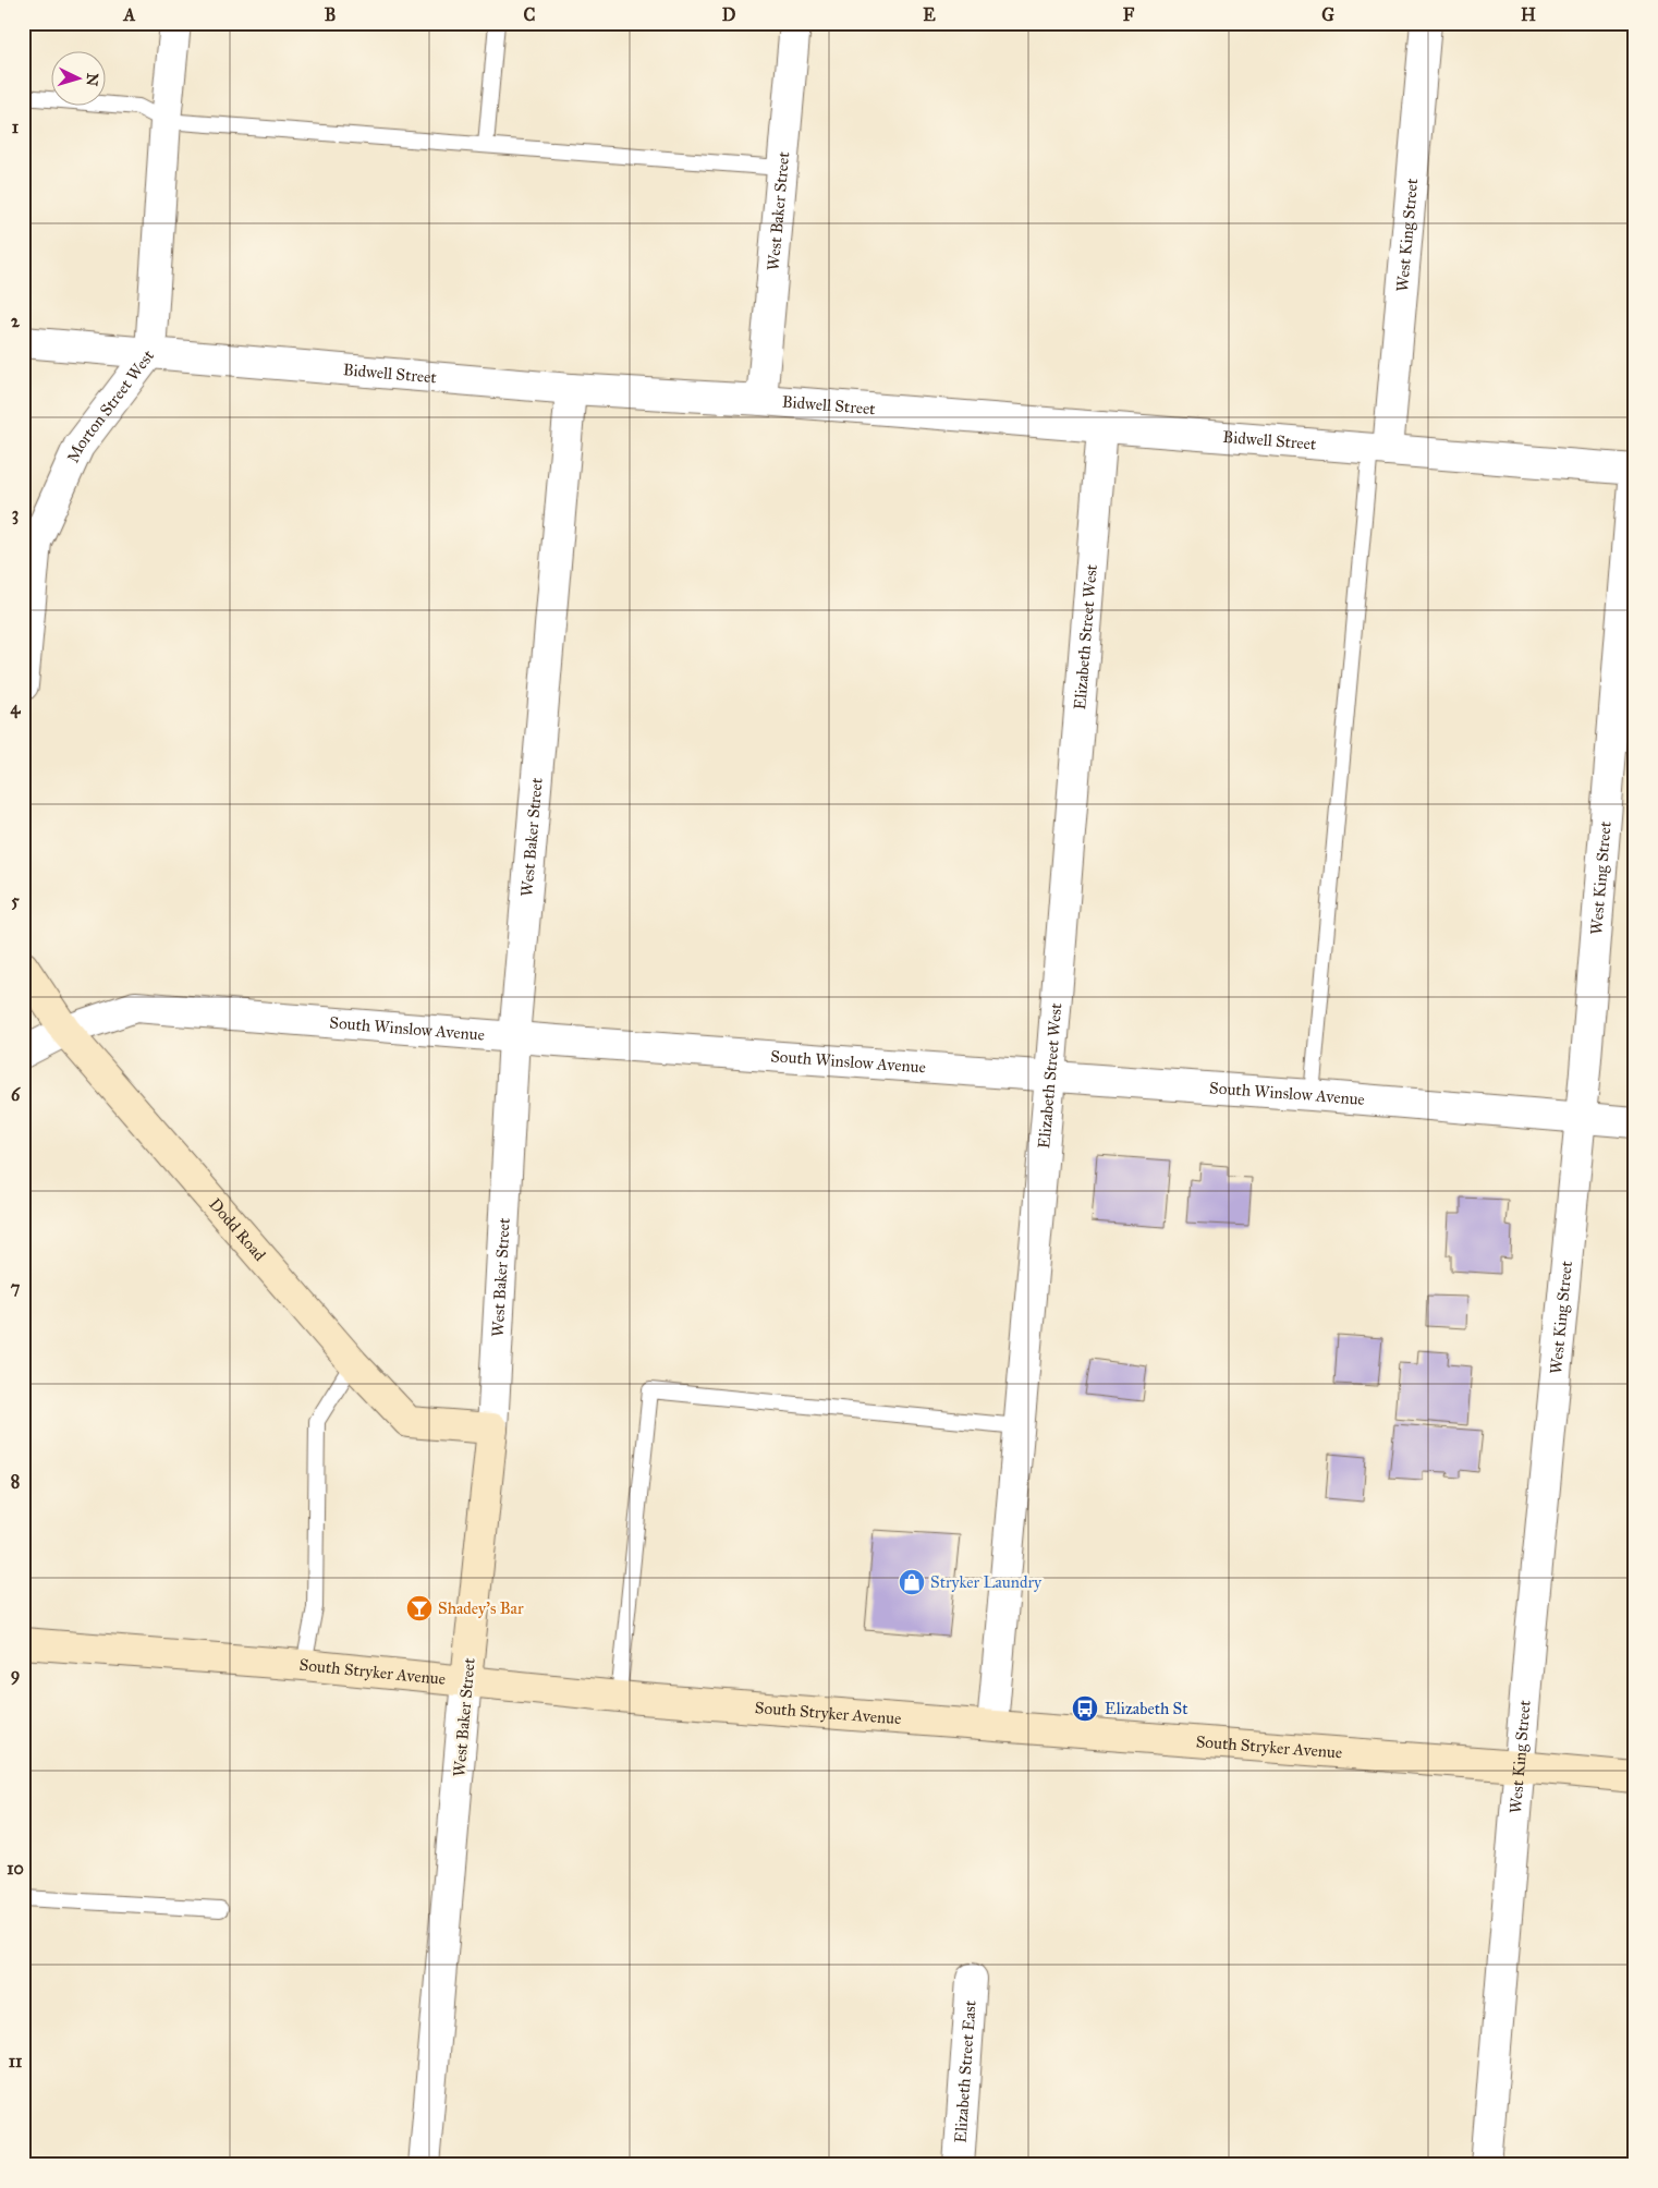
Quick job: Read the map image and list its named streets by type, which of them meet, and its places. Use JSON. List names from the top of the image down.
{
  "streets": {
    "street": [
      "West Baker Street",
      "West King Street",
      "Bidwell Street",
      "Morton Street West",
      "Elizabeth Street West",
      "South Winslow Avenue",
      "Dodd Road",
      "South Stryker Avenue",
      "Elizabeth Street East"
    ]
  },
  "crossings": [
    ["West Baker Street", "Bidwell Street"],
    ["West Baker Street", "South Winslow Avenue"],
    ["West Baker Street", "Dodd Road"],
    ["West Baker Street", "South Stryker Avenue"],
    ["West King Street", "Bidwell Street"],
    ["West King Street", "South Winslow Avenue"],
    ["West King Street", "South Stryker Avenue"],
    ["Bidwell Street", "Morton Street West"],
    ["Bidwell Street", "Elizabeth Street West"],
    ["Elizabeth Street West", "South Winslow Avenue"],
    ["Elizabeth Street West", "South Stryker Avenue"],
    ["South Winslow Avenue", "Dodd Road"]
  ],
  "places": {
    "shop": ["Stryker Laundry"],
    "bar": ["Shadey's Bar"],
    "bus stop": ["Elizabeth St"]
  },
  "north": "right",
  "grid": {
    "columns": [
      "A",
      "B",
      "C",
      "D",
      "E",
      "F",
      "G",
      "H"
    ],
    "rows": [
      "1",
      "2",
      "3",
      "4",
      "5",
      "6",
      "7",
      "8",
      "9",
      "10",
      "11"
    ]
  }
}
